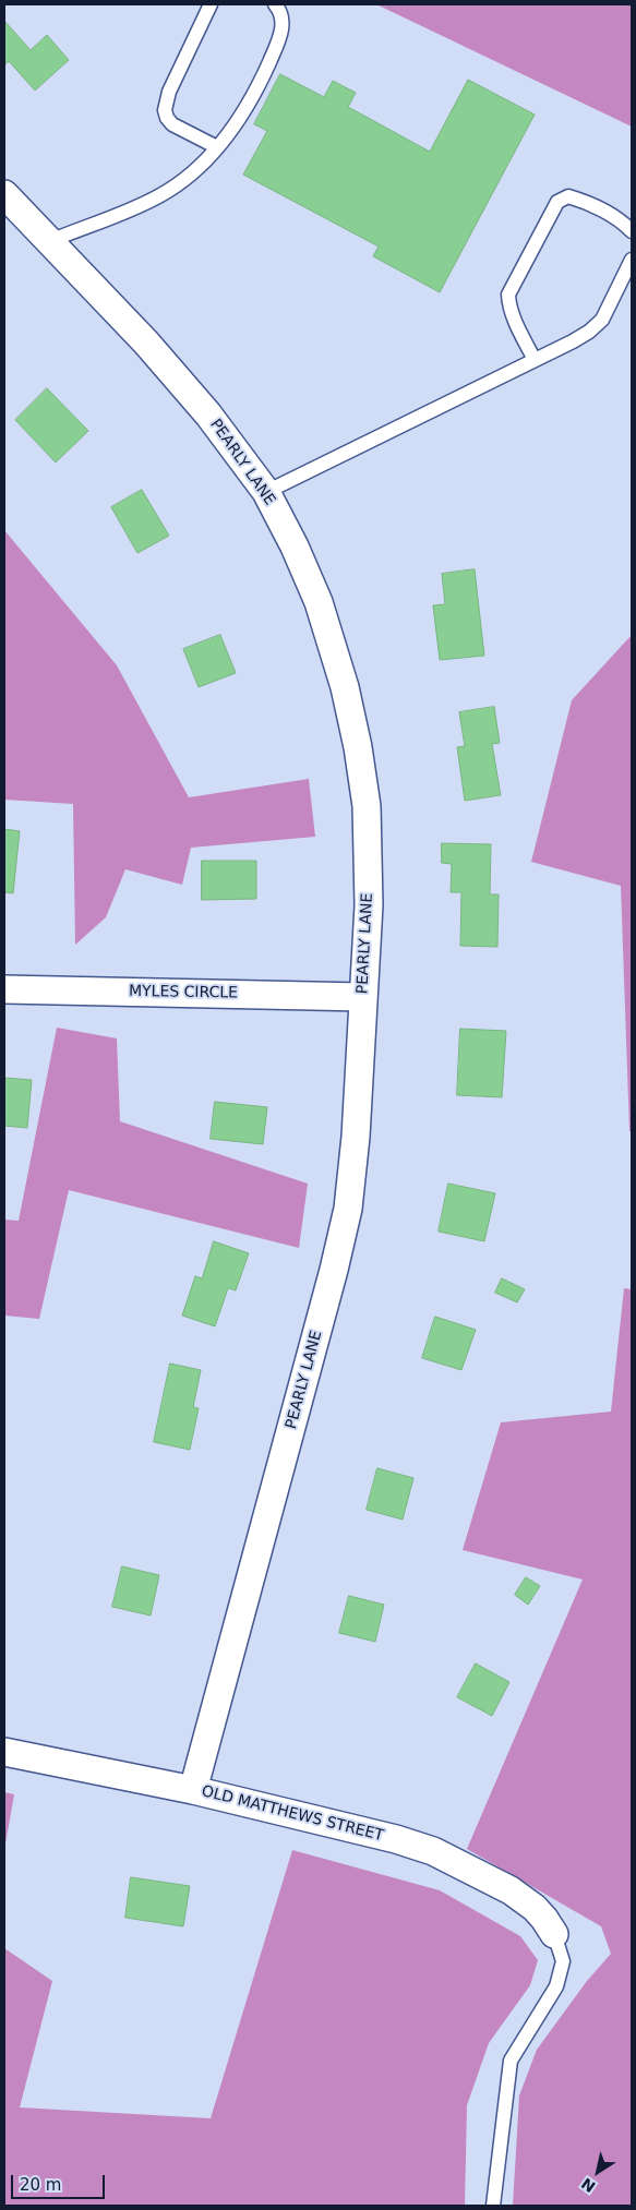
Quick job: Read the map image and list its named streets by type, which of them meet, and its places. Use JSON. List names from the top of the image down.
{
  "streets": {
    "street": ["PEARLY LANE", "MYLES CIRCLE", "OLD MATTHEWS STREET"]
  },
  "crossings": [
    ["PEARLY LANE", "MYLES CIRCLE"],
    ["PEARLY LANE", "OLD MATTHEWS STREET"]
  ],
  "scale_bar": "20 m",
  "north": "bottom left"
}
